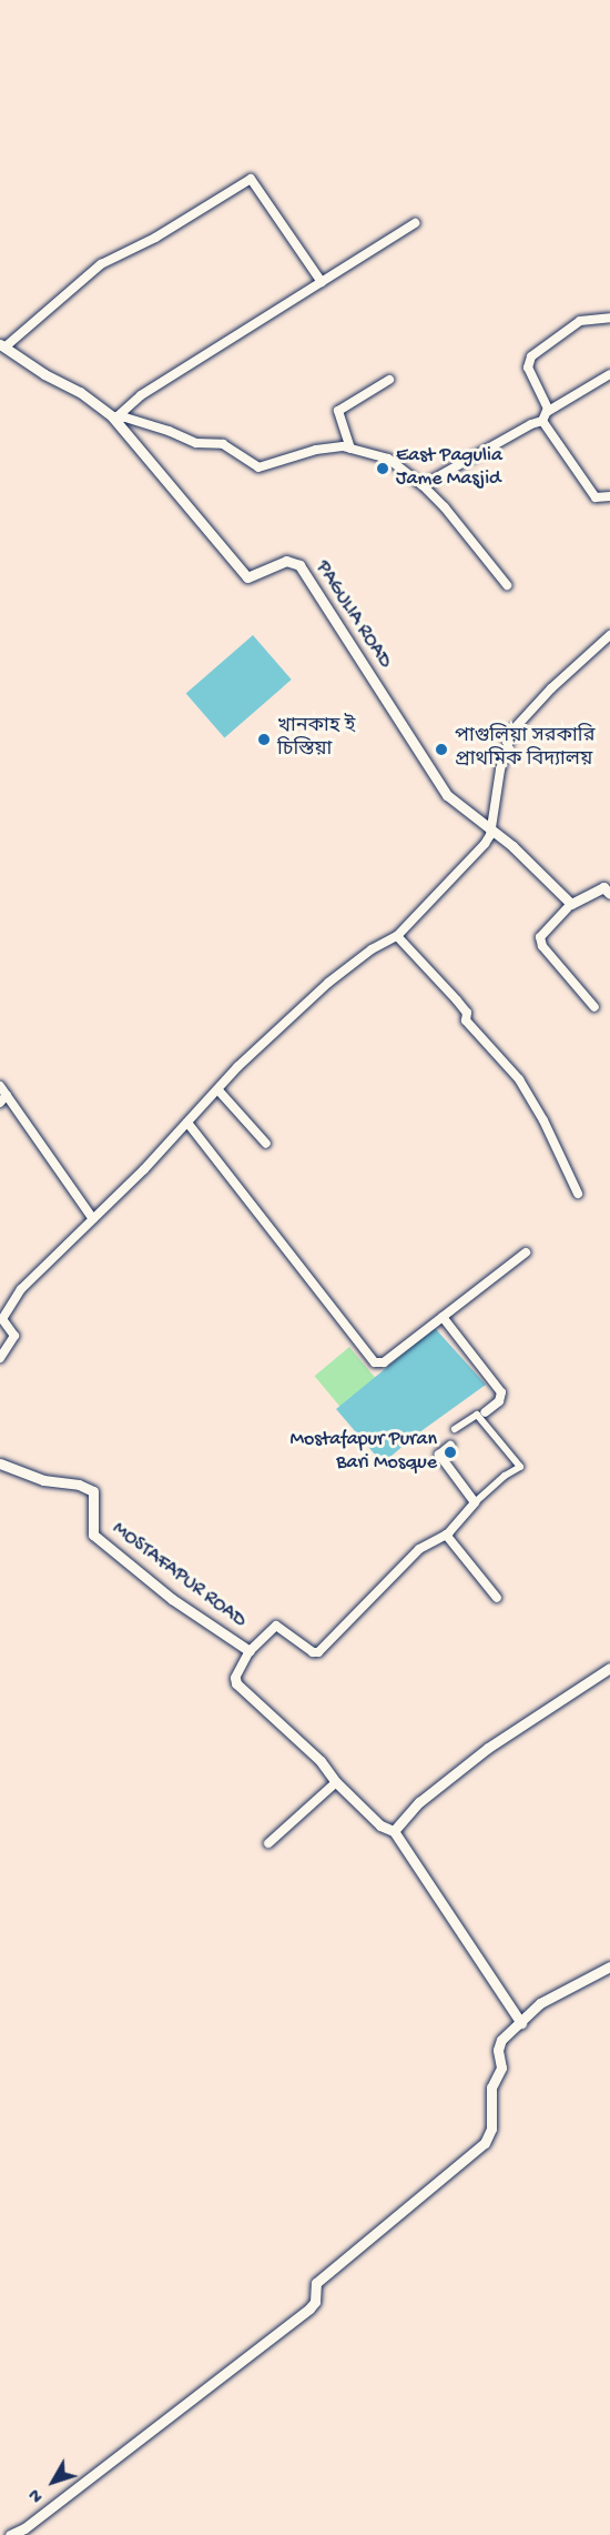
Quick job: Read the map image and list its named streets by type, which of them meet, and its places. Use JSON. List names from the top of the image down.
{
  "streets": {
    "street": ["PAGULIA ROAD", "MOSTAFAPUR ROAD"]
  },
  "places": [
    "East Pagulia Jame Masjid",
    "খানকাহ ই চিস্তিয়া",
    "পাগুলিয়া সরকারি প্রাথমিক বিদ্যালয়",
    "Mostafapur Puran Bari Mosque"
  ],
  "north": "bottom left"
}
